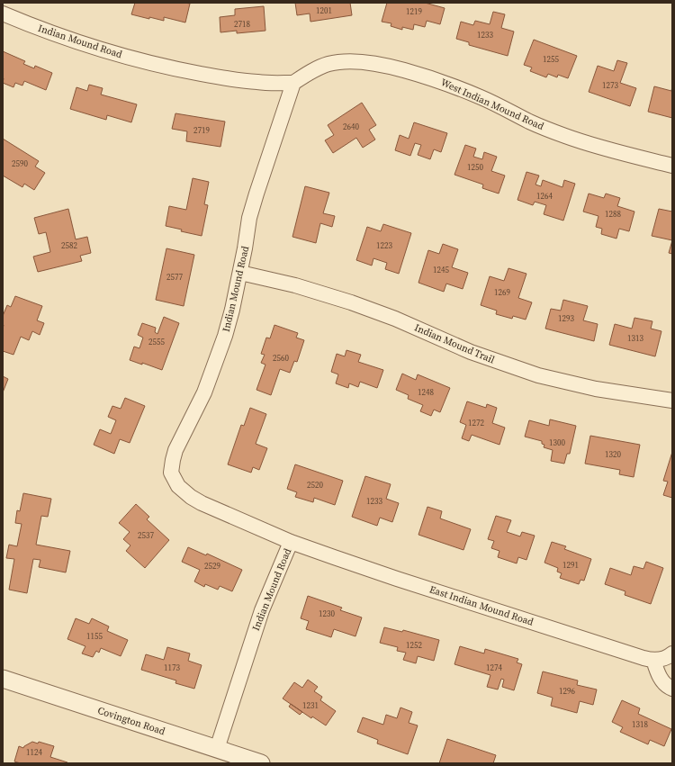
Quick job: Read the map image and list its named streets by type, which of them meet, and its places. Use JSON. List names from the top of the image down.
{
  "streets": {
    "street": [
      "Indian Mound Road",
      "West Indian Mound Road",
      "Indian Mound Trail",
      "East Indian Mound Road",
      "Covington Road"
    ]
  },
  "crossings": [
    ["Indian Mound Road", "West Indian Mound Road"],
    ["Indian Mound Road", "Indian Mound Trail"],
    ["Indian Mound Road", "East Indian Mound Road"],
    ["Indian Mound Road", "Covington Road"]
  ],
  "house_numbers": [
    "1201",
    "1219",
    "2718",
    "1233",
    "1255",
    "1273",
    "2640",
    "2719",
    "2590",
    "1250",
    "1264",
    "1288",
    "2582",
    "1223",
    "1245",
    "2577",
    "1269",
    "1293",
    "1313",
    "2555",
    "2560",
    "1248",
    "1272",
    "1300",
    "1320",
    "2520",
    "1233",
    "2537",
    "1291",
    "2529",
    "1230",
    "1155",
    "1252",
    "1173",
    "1274",
    "1296",
    "1231",
    "1318",
    "1124"
  ]
}
